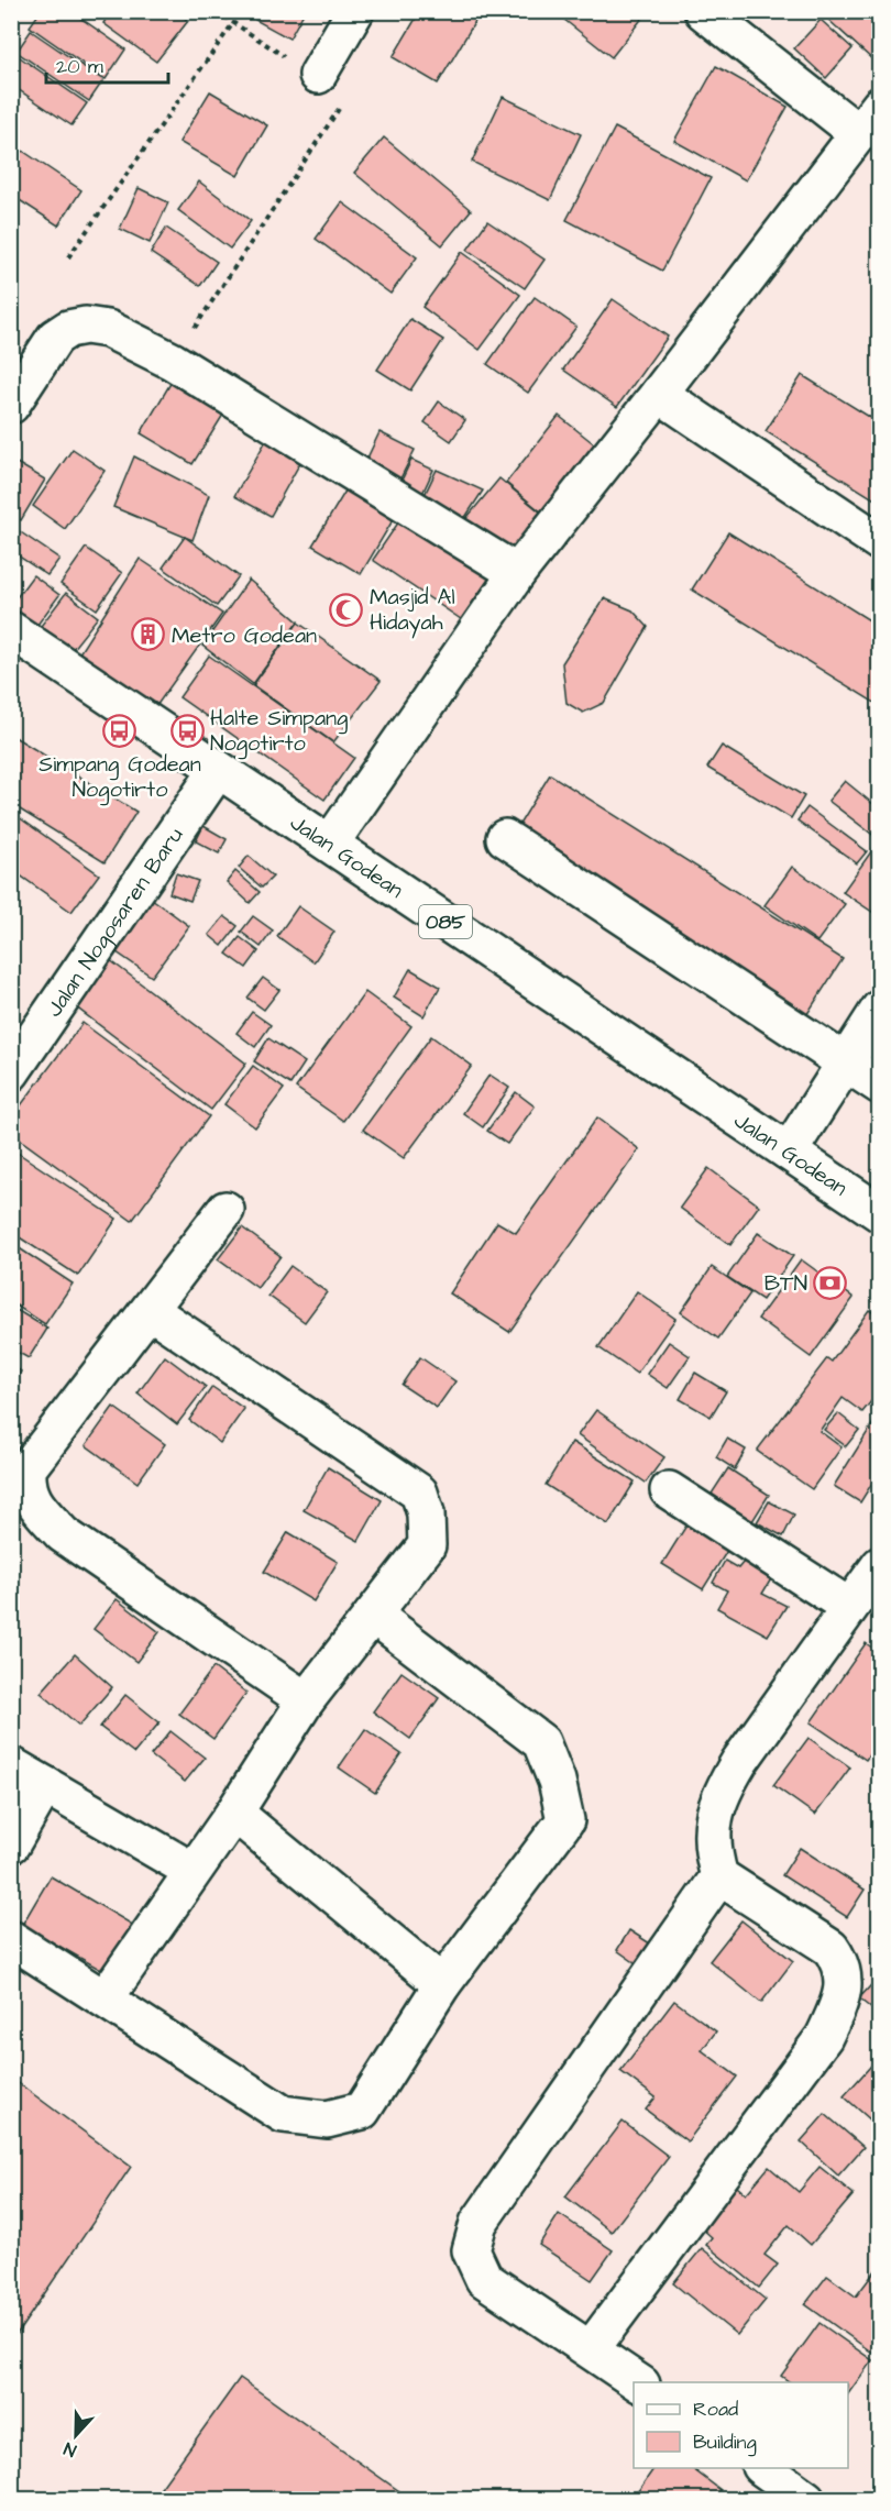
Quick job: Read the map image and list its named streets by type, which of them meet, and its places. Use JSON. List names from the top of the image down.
{
  "streets": {
    "street": ["Jalan Godean", "Jalan Nogosaren Baru", "085"]
  },
  "crossings": [
    ["Jalan Godean", "Jalan Nogosaren Baru"]
  ],
  "places": {
    "mosque": ["Masjid Al Hidayah"],
    "building": ["Metro Godean"],
    "bus stop": ["Simpang Godean Nogotirto", "Halte Simpang Nogotirto"],
    "bank": ["BTN"]
  },
  "legend": ["Road", "Building"],
  "scale_bar": "20 m",
  "north": "bottom"
}
